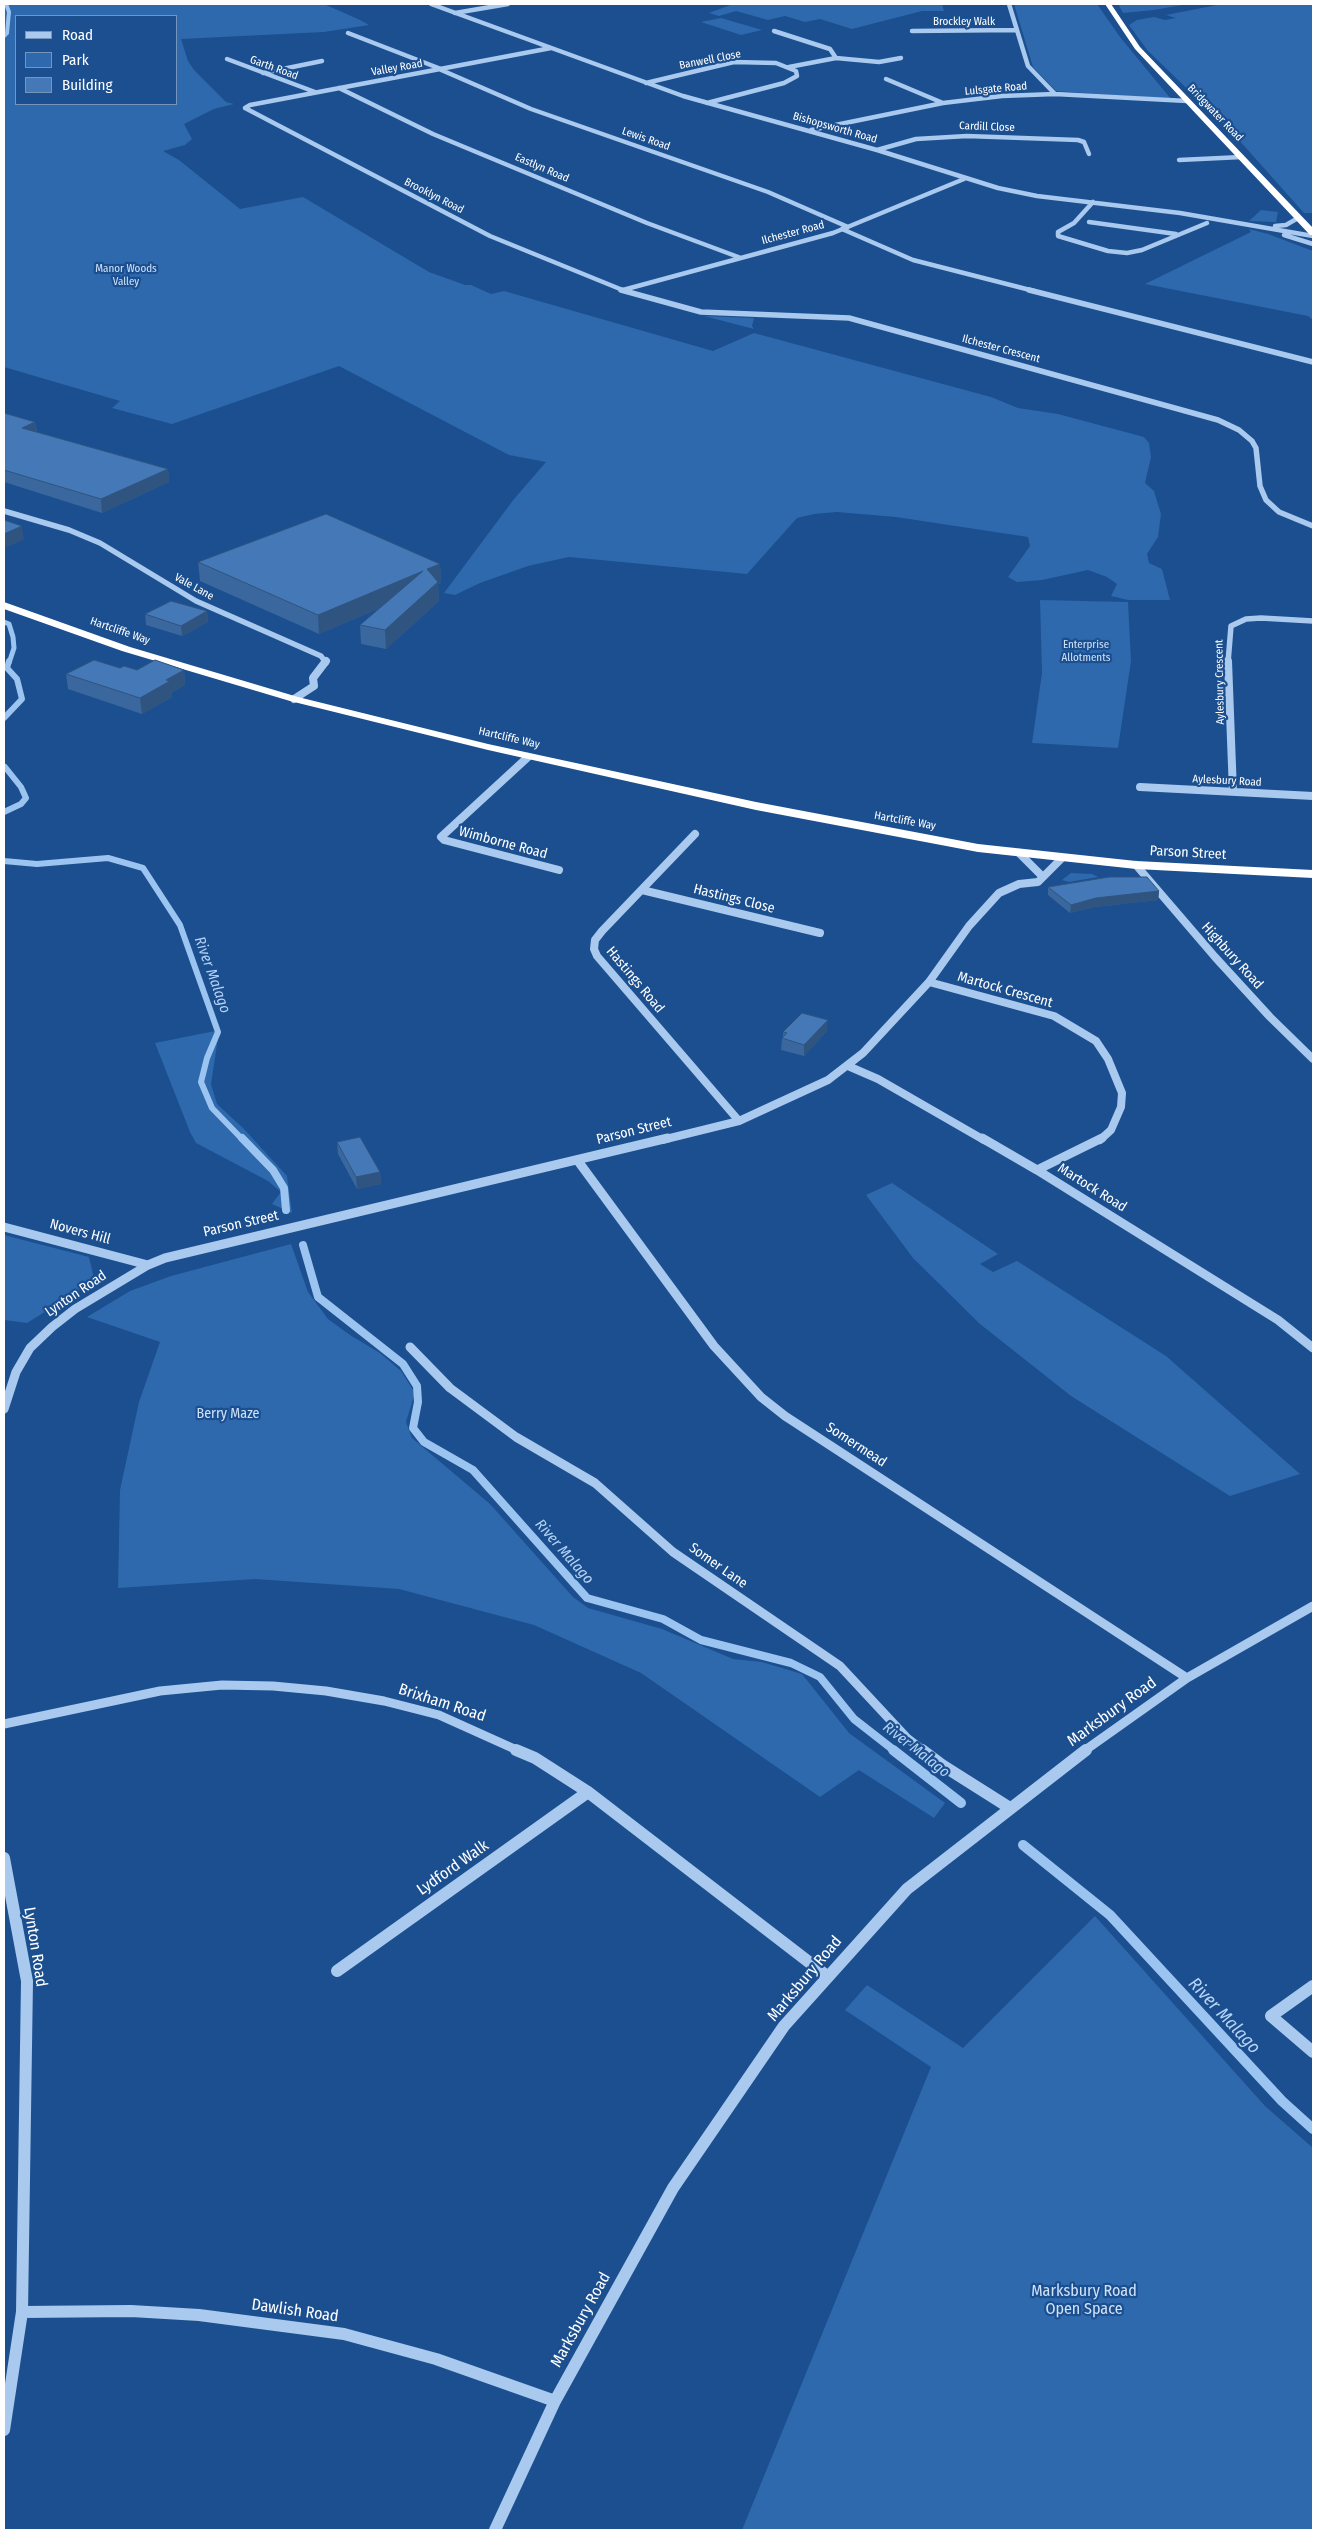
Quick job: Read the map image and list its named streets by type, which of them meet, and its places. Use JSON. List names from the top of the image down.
{
  "streets": {
    "highway": ["Bridgwater Road", "Hartcliffe Way", "Parson Street"],
    "street": [
      "Brockley Walk",
      "Banwell Close",
      "Garth Road",
      "Valley Road",
      "Lulsgate Road",
      "Cardill Close",
      "Bishopsworth Road",
      "Lewis Road",
      "Eastlyn Road",
      "Brooklyn Road",
      "Ilchester Road",
      "Ilchester Crescent",
      "Vale Lane",
      "Aylesbury Crescent",
      "Aylesbury Road",
      "Wimborne Road",
      "Hastings Close",
      "Highbury Road",
      "Hastings Road",
      "Martock Crescent",
      "Martock Road",
      "Novers Hill",
      "Lynton Road",
      "Somermead",
      "Somer Lane",
      "Brixham Road",
      "Marksbury Road",
      "Lydford Walk",
      "Dawlish Road"
    ]
  },
  "crossings": [
    ["Banwell Close", "Bishopsworth Road"],
    ["Garth Road", "Valley Road"],
    ["Valley Road", "Bishopsworth Road"],
    ["Valley Road", "Lewis Road"],
    ["Valley Road", "Eastlyn Road"],
    ["Valley Road", "Brooklyn Road"],
    ["Lulsgate Road", "Bridgwater Road"],
    ["Lulsgate Road", "Bishopsworth Road"],
    ["Bridgwater Road", "Bishopsworth Road"],
    ["Cardill Close", "Bishopsworth Road"],
    ["Bishopsworth Road", "Ilchester Road"],
    ["Lewis Road", "Ilchester Road"],
    ["Eastlyn Road", "Ilchester Road"],
    ["Brooklyn Road", "Ilchester Road"],
    ["Brooklyn Road", "Ilchester Crescent"],
    ["Ilchester Road", "Ilchester Crescent"],
    ["Vale Lane", "Hartcliffe Way"],
    ["Hartcliffe Way", "Wimborne Road"],
    ["Hartcliffe Way", "Parson Street"],
    ["Aylesbury Crescent", "Aylesbury Road"],
    ["Parson Street", "Highbury Road"],
    ["Parson Street", "Hastings Road"],
    ["Parson Street", "Martock Crescent"],
    ["Parson Street", "Martock Road"],
    ["Parson Street", "Novers Hill"],
    ["Parson Street", "Lynton Road"],
    ["Parson Street", "Somermead"],
    ["Hastings Close", "Hastings Road"],
    ["Martock Crescent", "Martock Road"],
    ["Novers Hill", "Lynton Road"],
    ["Lynton Road", "Dawlish Road"],
    ["Somermead", "Marksbury Road"],
    ["Somer Lane", "Marksbury Road"],
    ["Brixham Road", "Marksbury Road"],
    ["Brixham Road", "Lydford Walk"],
    ["Marksbury Road", "Dawlish Road"]
  ],
  "water": ["River Malago"],
  "parks": [
    "Manor Woods Valley",
    "Enterprise Allotments",
    "Berry Maze",
    "Marksbury Road Open Space"
  ],
  "legend": ["Road", "Park", "Building"]
}
